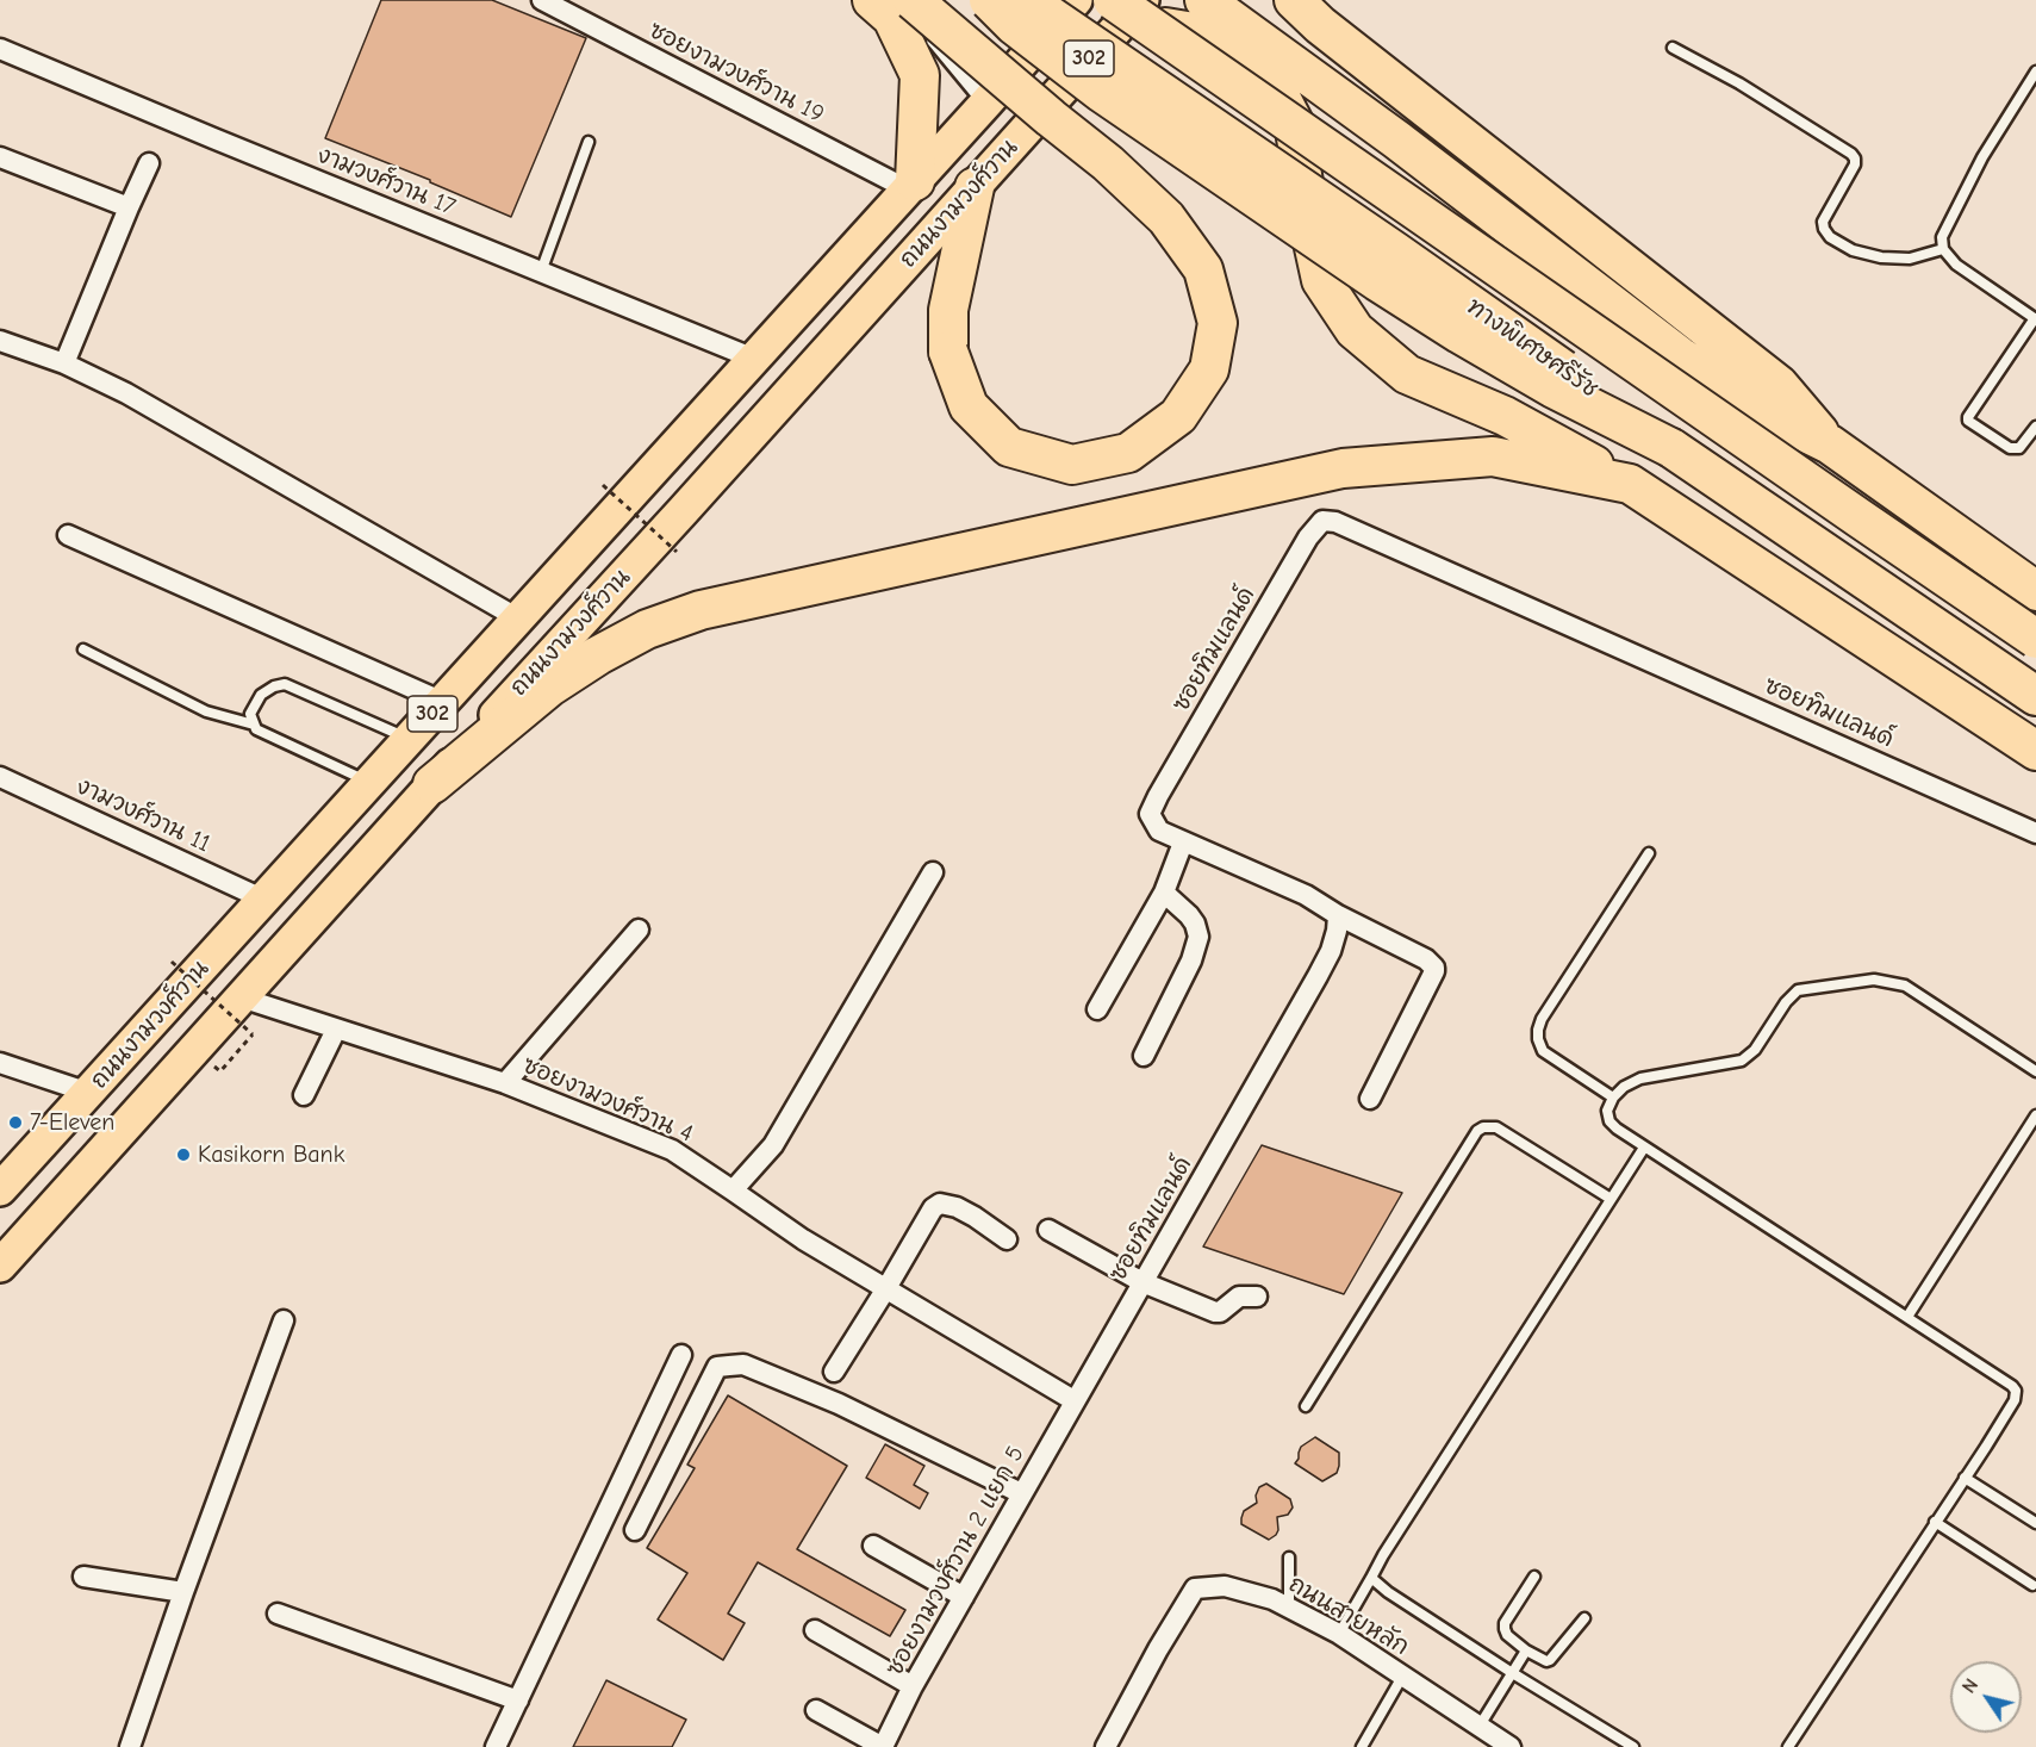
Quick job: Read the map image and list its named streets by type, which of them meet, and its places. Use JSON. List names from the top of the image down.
{
  "streets": {
    "highway": ["ทางพิเศษศรีรัช"],
    "main road": ["302", "ถนนงามวงศ์วาน"],
    "street": [
      "ซอยงามวงศ์วาน 19",
      "งามวงศ์วาน 17",
      "ซอยทิมแลนด์",
      "งามวงศ์วาน 11",
      "ซอยงามวงศ์วาน 4",
      "ซอยงามวงศ์วาน 2 แยก 5",
      "ถนนสายหลัก"
    ]
  },
  "crossings": [
    ["ซอยงามวงศ์วาน 19", "ถนนงามวงศ์วาน"],
    ["งามวงศ์วาน 17", "ถนนงามวงศ์วาน"],
    ["ถนนงามวงศ์วาน", "ทางพิเศษศรีรัช"],
    ["ถนนงามวงศ์วาน", "งามวงศ์วาน 11"],
    ["ถนนงามวงศ์วาน", "ซอยงามวงศ์วาน 4"],
    ["ซอยทิมแลนด์", "ซอยงามวงศ์วาน 4"],
    ["ซอยทิมแลนด์", "ซอยงามวงศ์วาน 2 แยก 5"],
    ["ซอยงามวงศ์วาน 4", "ซอยงามวงศ์วาน 2 แยก 5"]
  ],
  "places": ["7-Eleven", "Kasikorn Bank"],
  "north": "top left"
}
